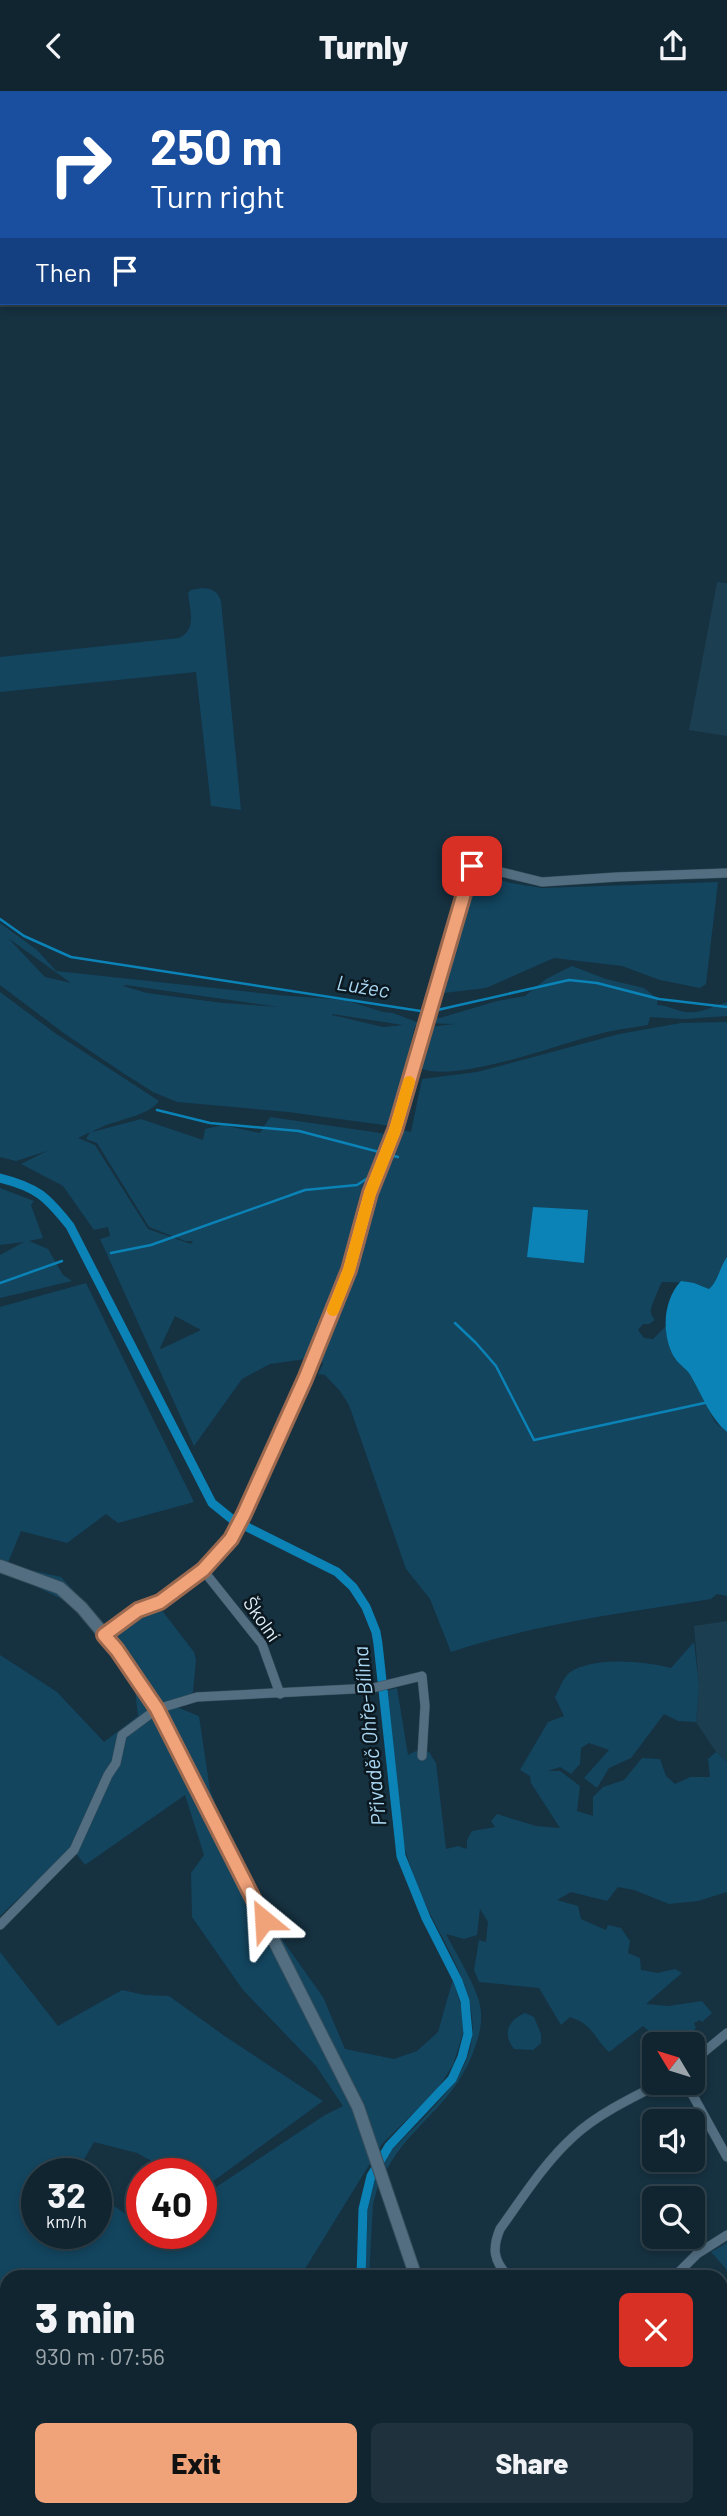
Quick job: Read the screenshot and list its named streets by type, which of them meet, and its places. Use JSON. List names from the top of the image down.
{
  "streets": {
    "street": ["Školní"]
  },
  "water": ["Lužec", "Přivaděč Ohře-Bílina"],
  "north": "top left",
  "page": {
    "header": "Turnly",
    "turn": ["250 m", "Turn right"],
    "then": "Then",
    "speed": "32 km/h",
    "limit": "40",
    "heading": ["3 min", "930 m · 07:56"],
    "buttons": ["Exit", "Share"]
  }
}
